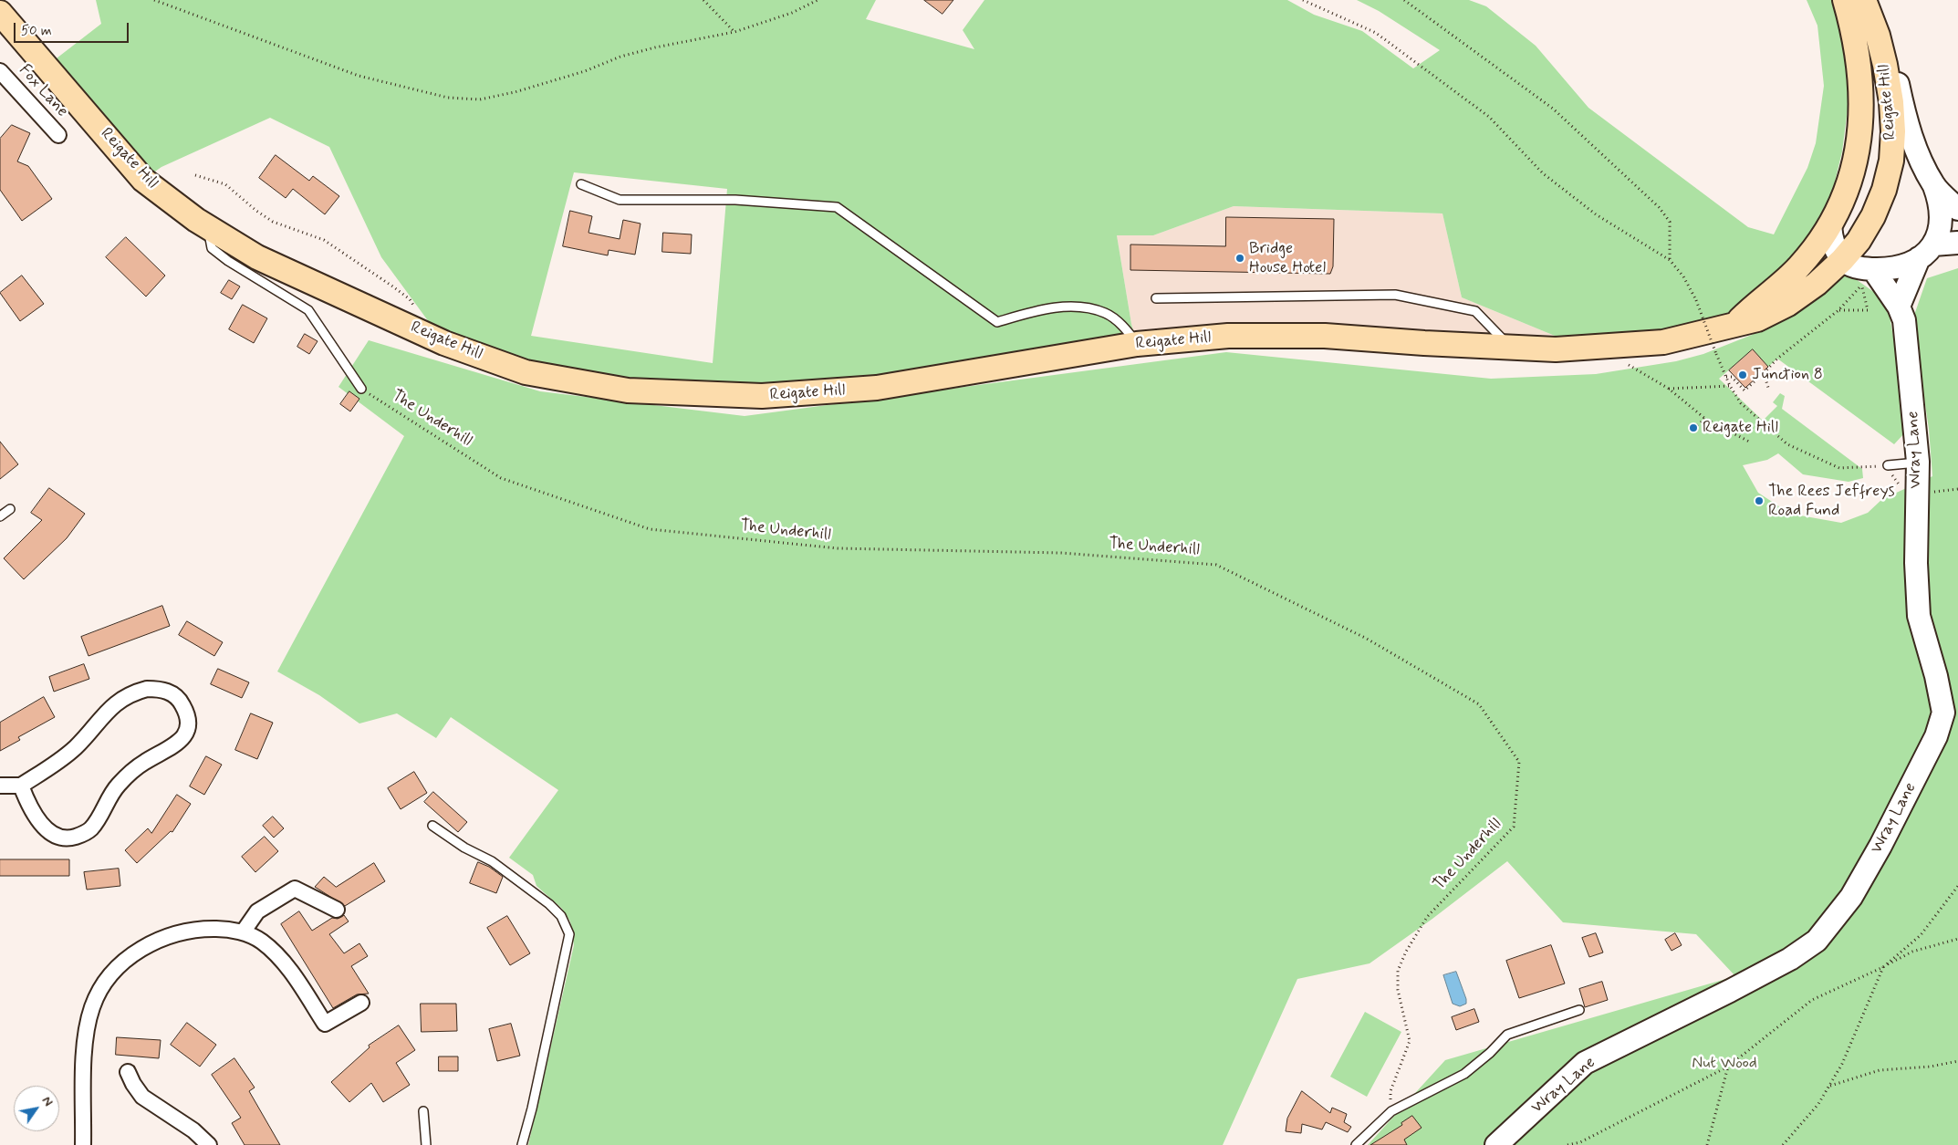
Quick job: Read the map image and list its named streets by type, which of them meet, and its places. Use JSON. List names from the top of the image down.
{
  "streets": {
    "main road": ["Reigate Hill"],
    "street": ["Fox Lane", "Wray Lane"],
    "path": ["The Underhill"]
  },
  "parks": ["Nut Wood"],
  "places": [
    "Bridge House Hotel",
    "Junction 8",
    "Reigate Hill",
    "The Rees Jeffreys Road Fund"
  ],
  "scale_bar": "50 m",
  "north": "top right"
}
